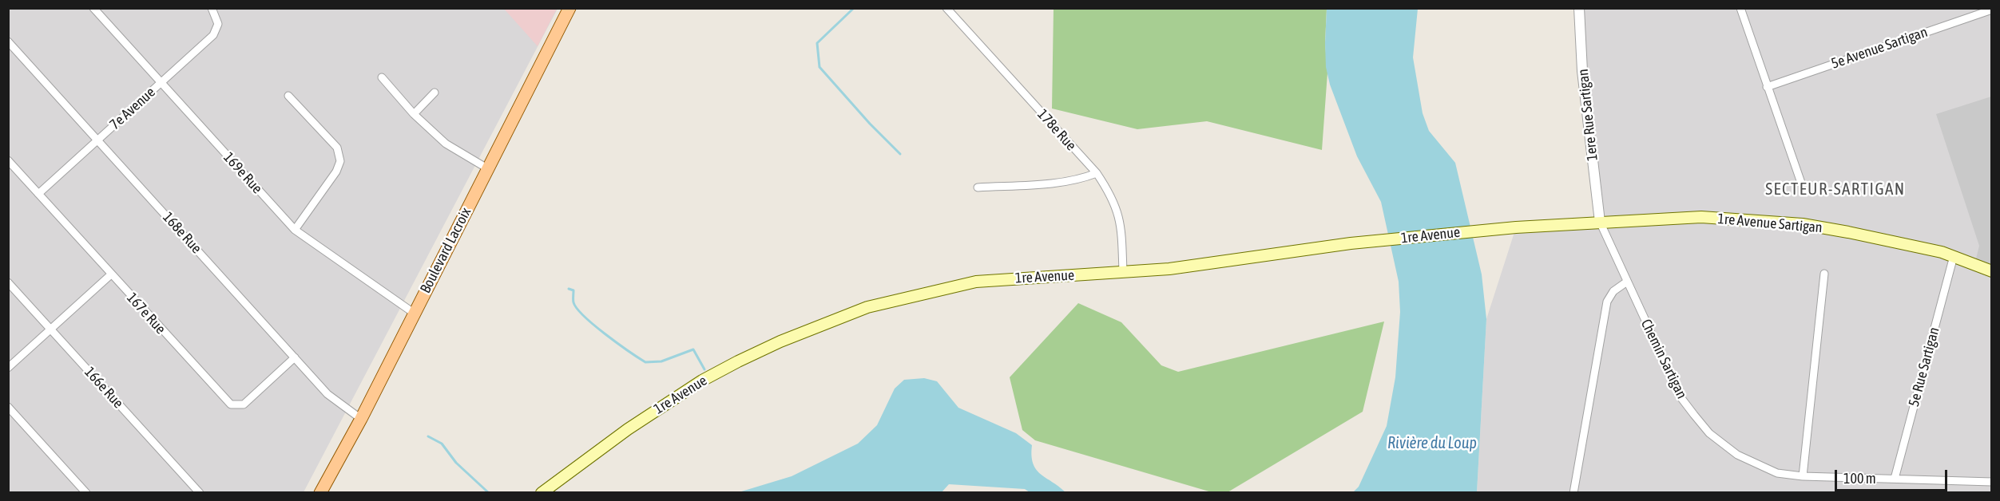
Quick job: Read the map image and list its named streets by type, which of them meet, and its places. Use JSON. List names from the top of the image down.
{
  "streets": {
    "main road": ["1re Avenue Sartigan", "1re Avenue", "Boulevard Lacroix"],
    "street": [
      "5e Avenue Sartigan",
      "7e Avenue",
      "1ere Rue Sartigan",
      "178e Rue",
      "169e Rue",
      "168e Rue",
      "167e Rue",
      "Chemin Sartigan",
      "5e Rue Sartigan",
      "166e Rue"
    ]
  },
  "crossings": [
    ["7e Avenue", "169e Rue"],
    ["7e Avenue", "168e Rue"],
    ["7e Avenue", "167e Rue"],
    ["1ere Rue Sartigan", "1re Avenue Sartigan"],
    ["1ere Rue Sartigan", "1re Avenue"],
    ["1ere Rue Sartigan", "Chemin Sartigan"],
    ["178e Rue", "1re Avenue"],
    ["169e Rue", "Boulevard Lacroix"],
    ["1re Avenue Sartigan", "1re Avenue"],
    ["1re Avenue Sartigan", "Chemin Sartigan"],
    ["1re Avenue Sartigan", "5e Rue Sartigan"],
    ["168e Rue", "Boulevard Lacroix"],
    ["168e Rue", "167e Rue"],
    ["1re Avenue", "Chemin Sartigan"],
    ["Chemin Sartigan", "5e Rue Sartigan"]
  ],
  "districts": ["SECTEUR-SARTIGAN"],
  "water": ["Rivière du Loup"],
  "scale_bar": "100 m"
}
